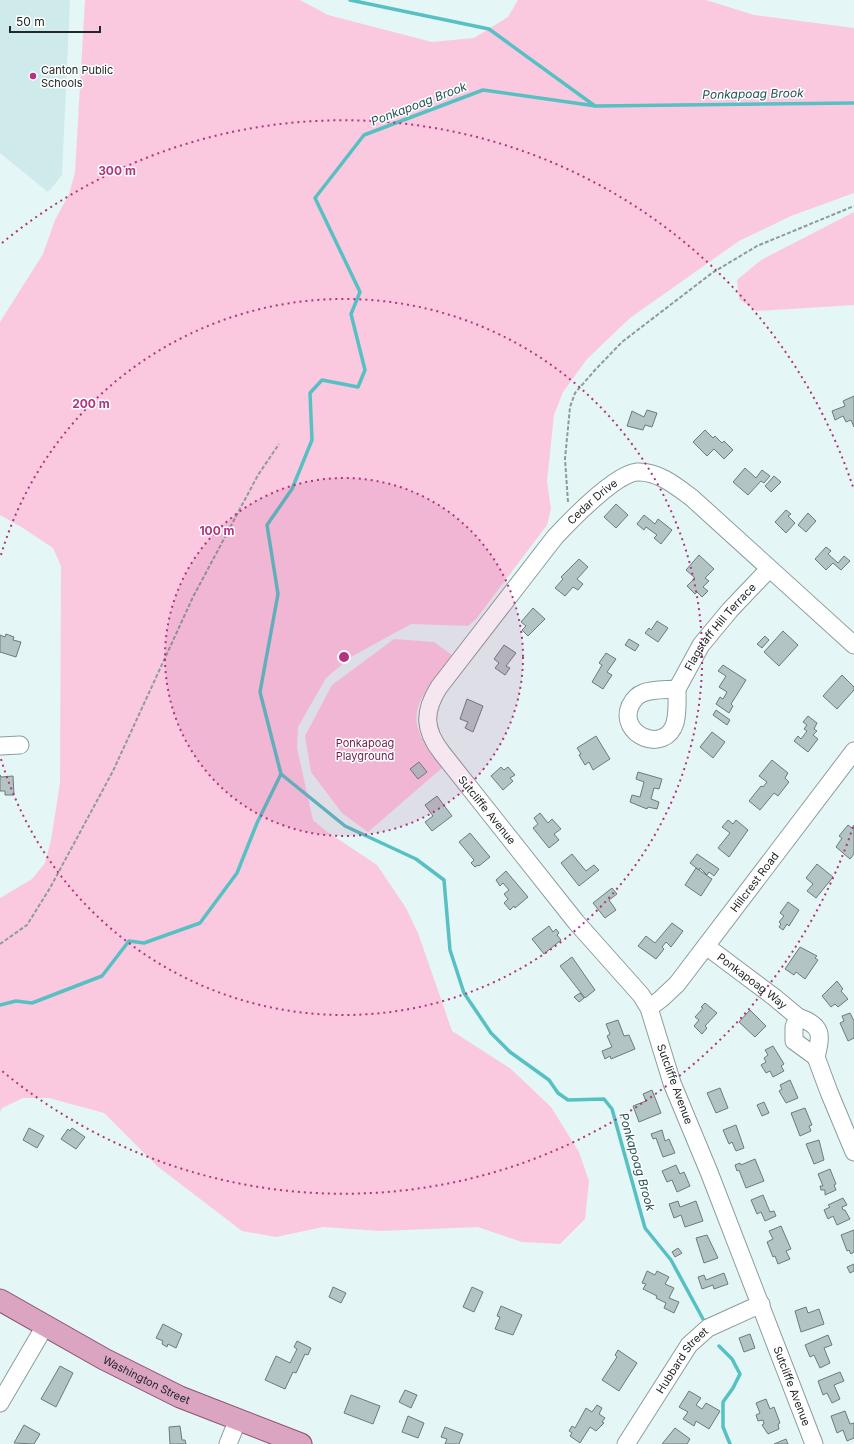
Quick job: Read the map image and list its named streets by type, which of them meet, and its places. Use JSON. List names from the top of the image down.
{
  "streets": {
    "main road": ["Washington Street"],
    "street": [
      "Cedar Drive",
      "Flagstaff Hill Terrace",
      "Sutcliffe Avenue",
      "Hillcrest Road",
      "Ponkapoag Way",
      "Hubbard Street"
    ]
  },
  "crossings": [
    ["Cedar Drive", "Flagstaff Hill Terrace"],
    ["Cedar Drive", "Sutcliffe Avenue"],
    ["Sutcliffe Avenue", "Hillcrest Road"],
    ["Sutcliffe Avenue", "Hubbard Street"],
    ["Hillcrest Road", "Ponkapoag Way"]
  ],
  "water": ["Ponkapoag Brook"],
  "parks": ["Ponkapoag Playground"],
  "places": ["Canton Public Schools"],
  "scale_bar": "50 m",
  "rings": ["300 m", "200 m", "100 m"]
}
